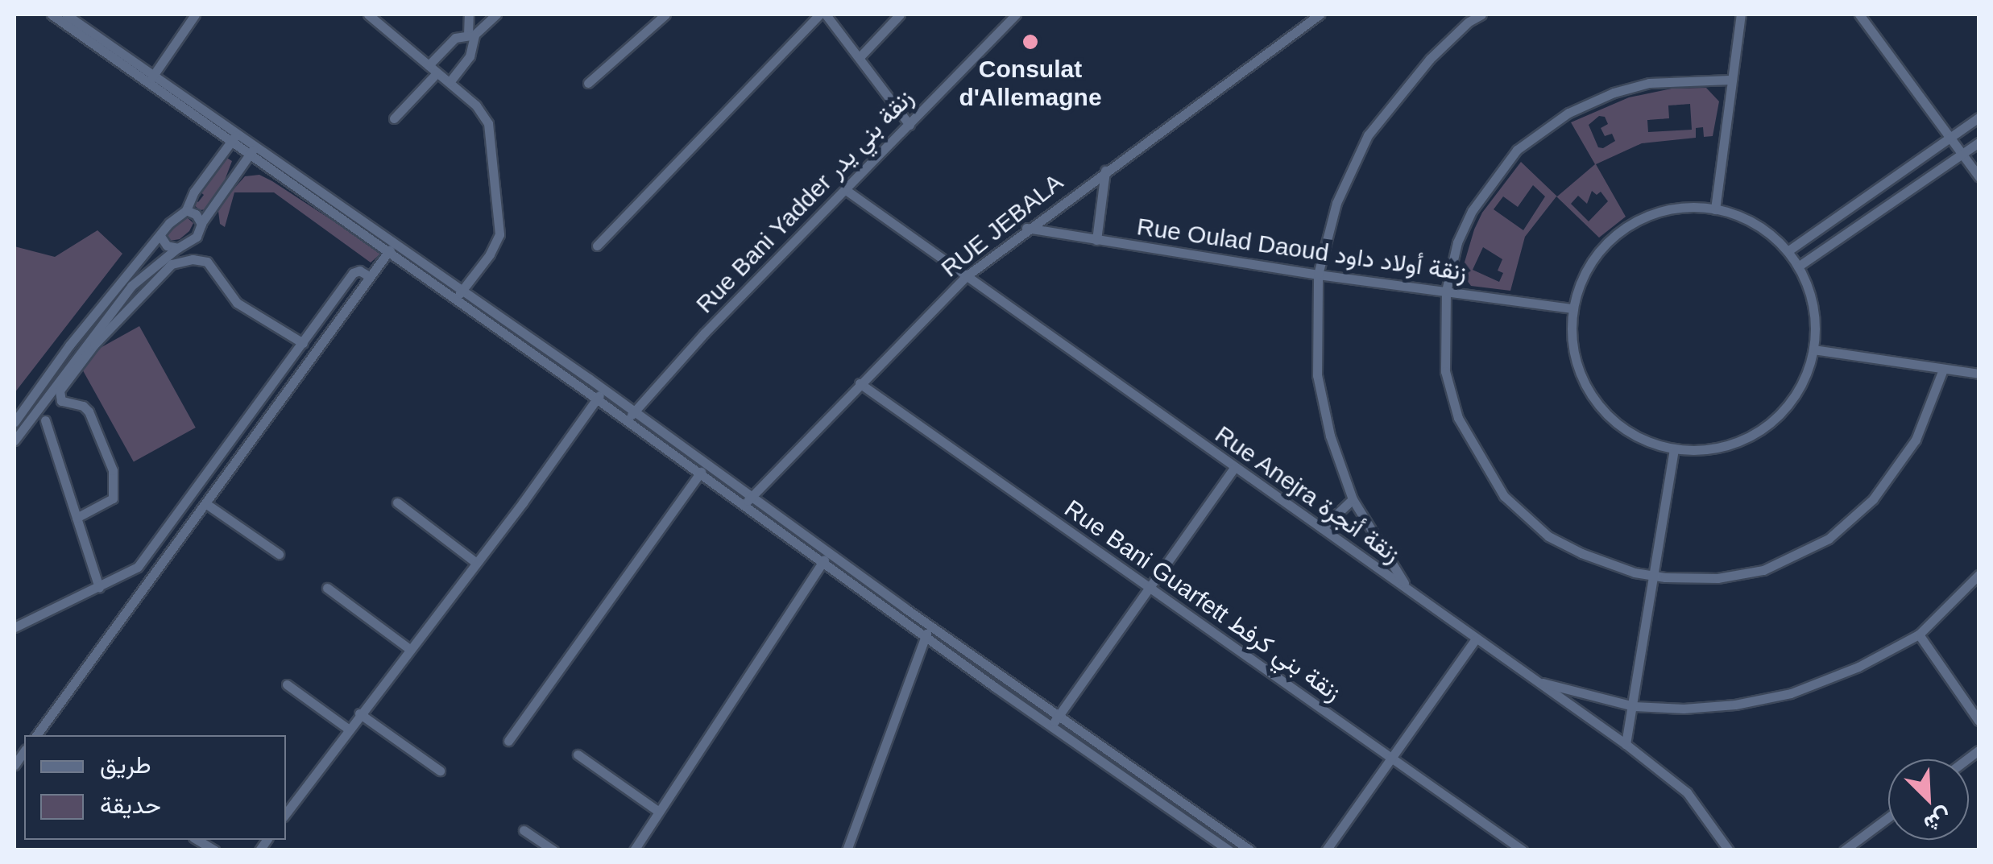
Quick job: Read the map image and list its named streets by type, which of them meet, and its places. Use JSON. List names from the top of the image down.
{
  "streets": {
    "street": [
      "Rue Bani Yadder زنقة بني يدر",
      "RUE JEBALA",
      "Rue Oulad Daoud زنقة أولاد داود",
      "Rue Anejra زنقة أنجرة",
      "Rue Bani Guarfett زنقة بني كرفط"
    ]
  },
  "crossings": [
    ["Rue Bani Yadder زنقة بني يدر", "Rue Anejra زنقة أنجرة"],
    ["RUE JEBALA", "Rue Oulad Daoud زنقة أولاد داود"],
    ["RUE JEBALA", "Rue Anejra زنقة أنجرة"],
    ["RUE JEBALA", "Rue Bani Guarfett زنقة بني كرفط"]
  ],
  "places": ["Consulat d'Allemagne"],
  "legend": ["طريق", "حديقة"],
  "north": "bottom right"
}
